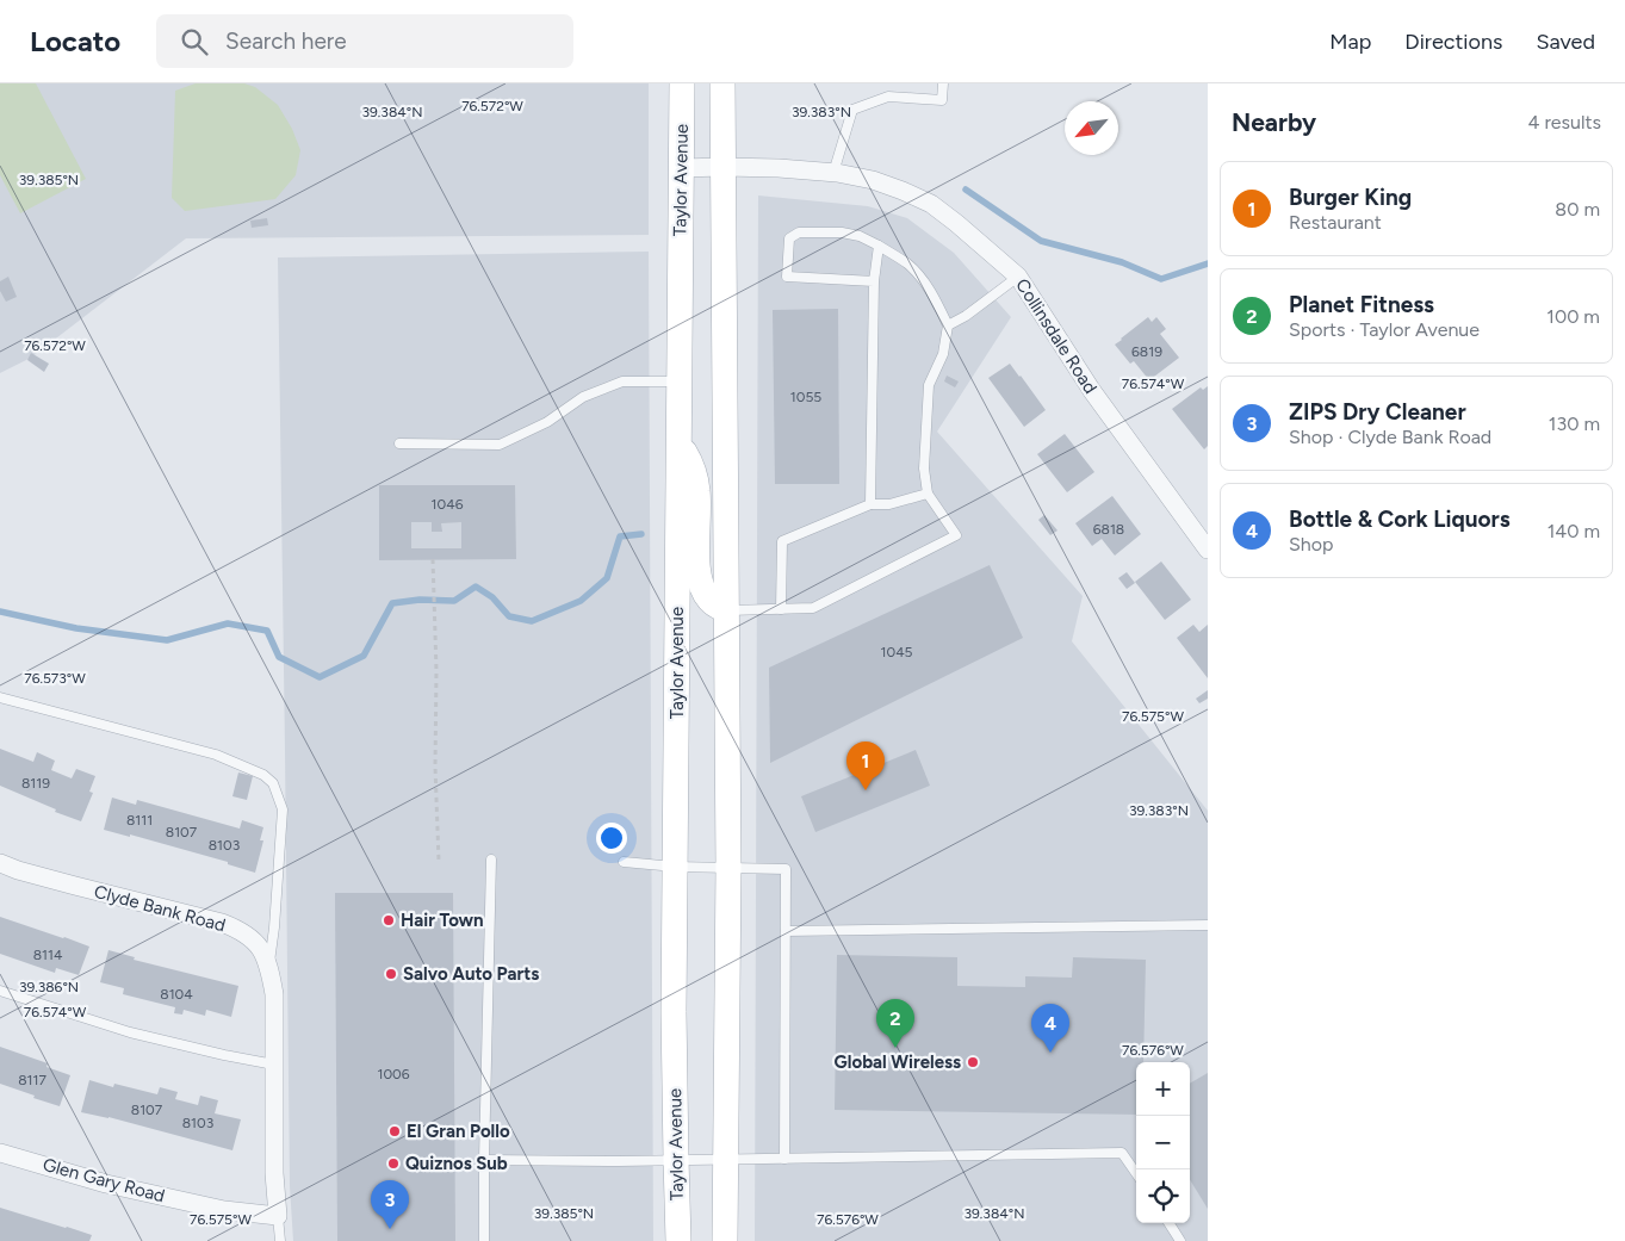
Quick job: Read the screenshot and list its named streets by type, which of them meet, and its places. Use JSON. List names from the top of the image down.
{
  "streets": {
    "main road": ["Taylor Avenue"],
    "street": ["Collinsdale Road", "Clyde Bank Road", "Glen Gary Road"]
  },
  "crossings": [
    ["Taylor Avenue", "Collinsdale Road"],
    ["Clyde Bank Road", "Glen Gary Road"]
  ],
  "places": [
    "Hair Town",
    "Salvo Auto Parts",
    "Global Wireless",
    "El Gran Pollo",
    "Quiznos Sub"
  ],
  "house_numbers": [
    "6819",
    "1055",
    "1046",
    "6818",
    "1045",
    "8119",
    "8111",
    "8107",
    "8103",
    "8114",
    "8104",
    "1006",
    "8117",
    "8107",
    "8103"
  ],
  "north": "bottom left",
  "page": {
    "header": "Locato",
    "search": "Search here",
    "nav": ["Map", "Directions", "Saved"],
    "heading": ["Nearby", "4 results"],
    "list": [
      {
        "mark": "1",
        "name": "Burger King",
        "note": "Restaurant",
        "value": "80 m"
      },
      {
        "mark": "2",
        "name": "Planet Fitness",
        "note": "Sports · Taylor Avenue",
        "value": "100 m"
      },
      {
        "mark": "3",
        "name": "ZIPS Dry Cleaner",
        "note": "Shop · Clyde Bank Road",
        "value": "130 m"
      },
      {
        "mark": "4",
        "name": "Bottle & Cork Liquors",
        "note": "Shop",
        "value": "140 m"
      }
    ],
    "pins": [
      "1",
      "2",
      "4",
      "3"
    ],
    "map_buttons": ["+", "−"]
  },
  "coordinates": [
    "76.572°W",
    "39.384°N",
    "39.383°N",
    "39.385°N",
    "76.574°W",
    "76.573°W",
    "76.575°W",
    "39.386°N",
    "76.576°W"
  ]
}
